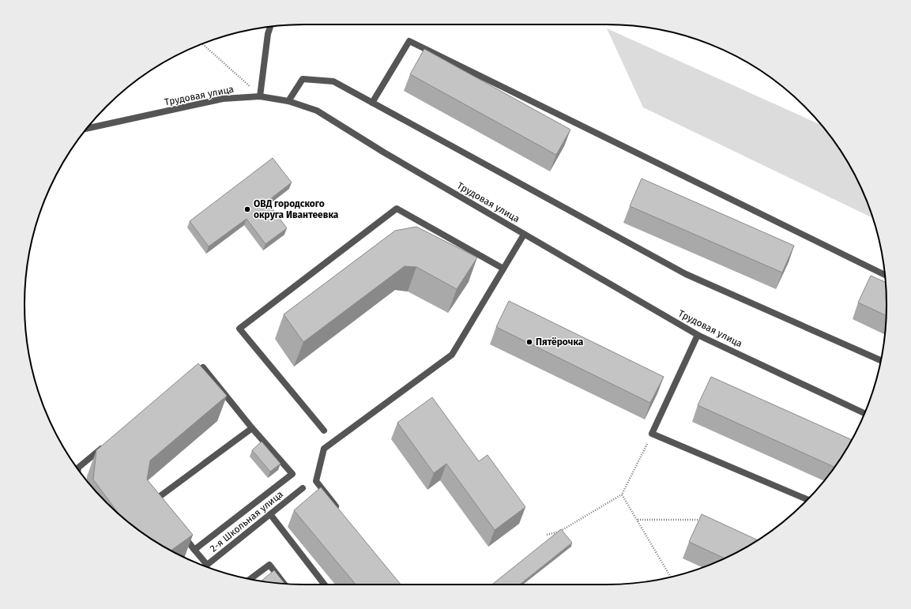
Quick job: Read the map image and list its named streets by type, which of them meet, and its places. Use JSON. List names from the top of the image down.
{
  "streets": {
    "street": ["Трудовая улица", "2-я Школьная улица"]
  },
  "places": ["ОВД городского округа Ивантеевка", "Пятёрочка"]
}
